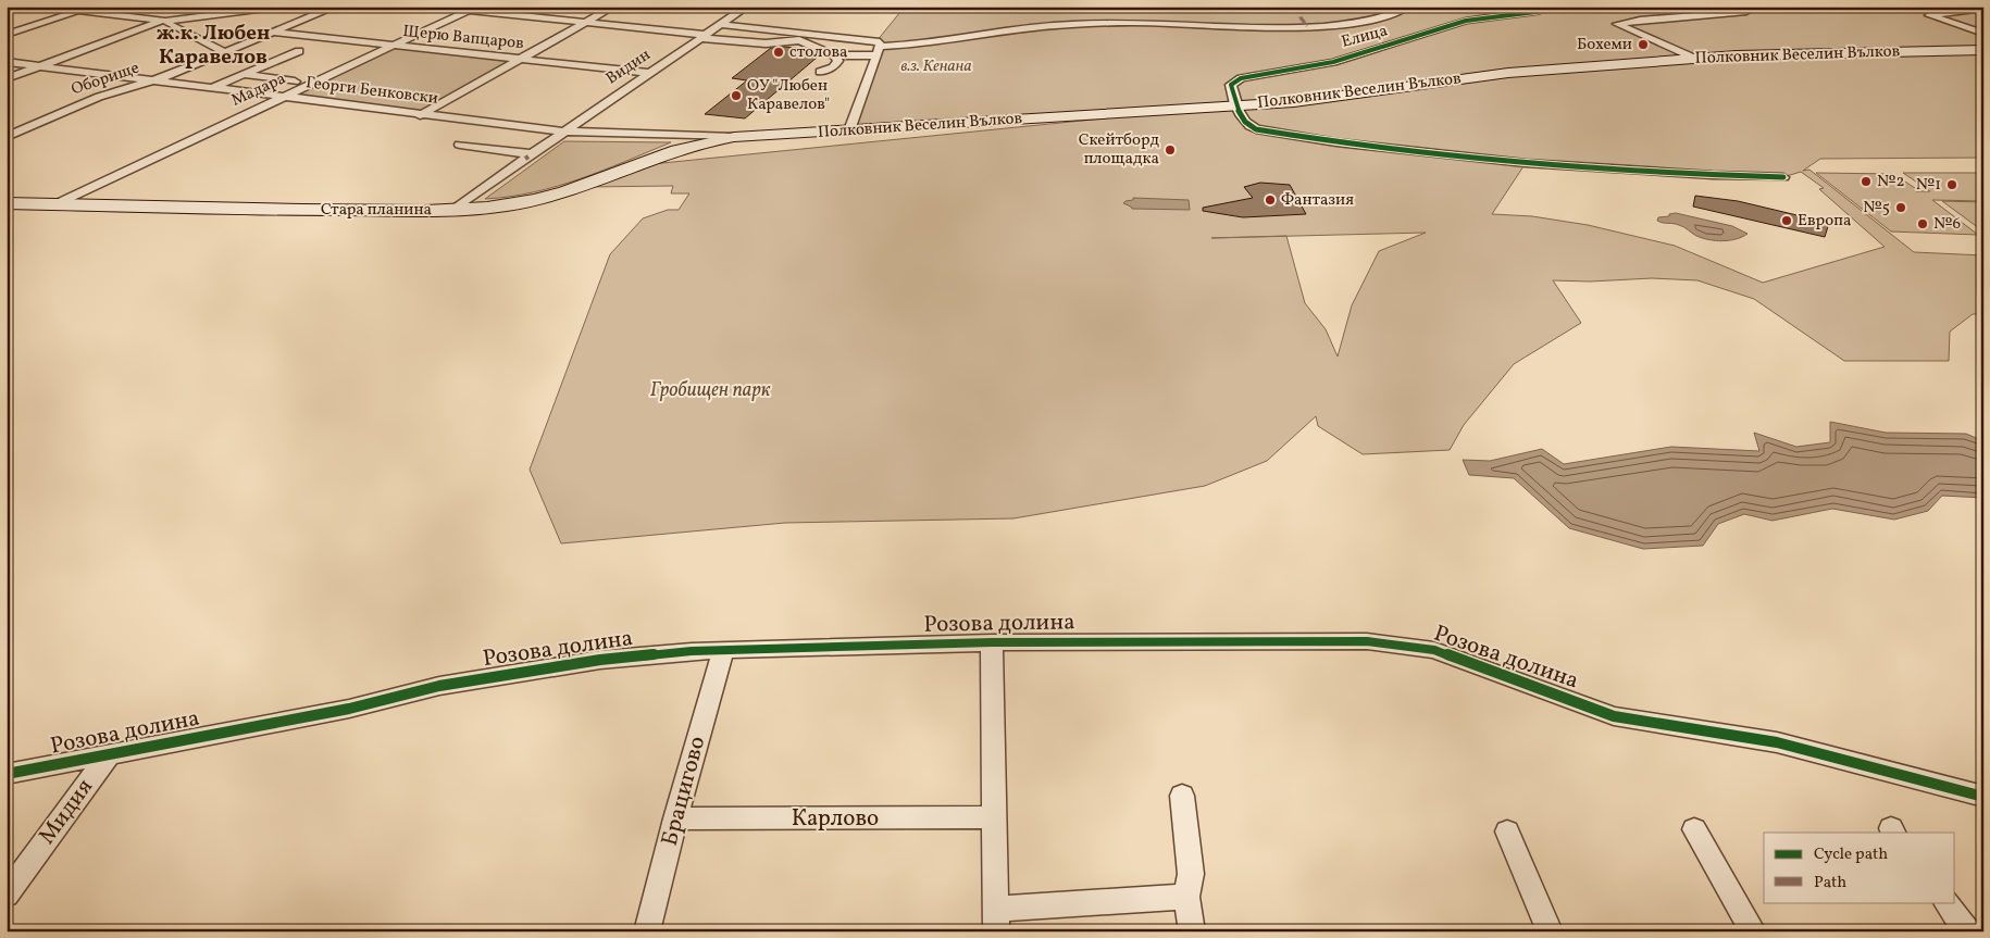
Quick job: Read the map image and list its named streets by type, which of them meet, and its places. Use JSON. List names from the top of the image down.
{
  "streets": {
    "main road": ["Полковник Веселин Вълков", "Стара планина"],
    "street": [
      "Елица",
      "Щерю Вапцаров",
      "Видин",
      "Оборище",
      "Мадара",
      "Георги Бенковски",
      "Розова долина",
      "Брацигово",
      "Мидия",
      "Карлово"
    ]
  },
  "crossings": [
    ["Елица", "Полковник Веселин Вълков"],
    ["Щерю Вапцаров", "Видин"],
    ["Щерю Вапцаров", "Оборище"],
    ["Щерю Вапцаров", "Мадара"],
    ["Полковник Веселин Вълков", "Георги Бенковски"],
    ["Полковник Веселин Вълков", "Стара планина"],
    ["Видин", "Георги Бенковски"],
    ["Видин", "Стара планина"],
    ["Оборище", "Георги Бенковски"],
    ["Мадара", "Георги Бенковски"],
    ["Мадара", "Стара планина"],
    ["Георги Бенковски", "Стара планина"],
    ["Розова долина", "Брацигово"],
    ["Розова долина", "Мидия"],
    ["Брацигово", "Карлово"]
  ],
  "districts": ["ж.к. Любен Каравелов"],
  "parks": ["в.з. Кенана", "Гробищен парк"],
  "places": [
    "Бохеми",
    "столова",
    "ОУ \"Любен Каравелов\"",
    "Скейтборд площадка",
    "№2",
    "№1",
    "Фантазия",
    "№5",
    "Европа",
    "№6"
  ],
  "legend": ["Cycle path", "Path"]
}
